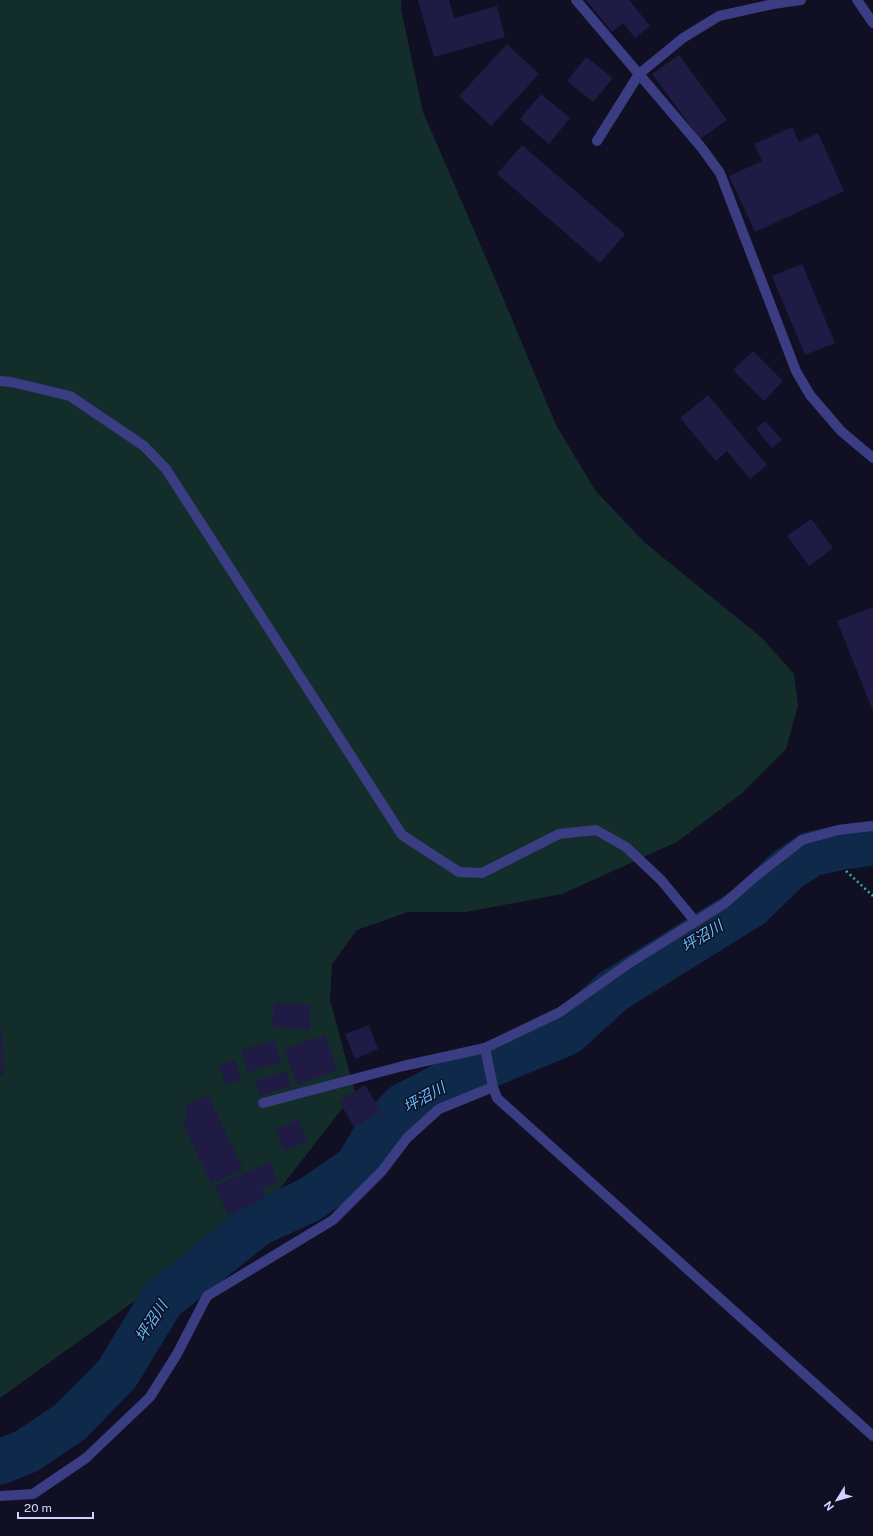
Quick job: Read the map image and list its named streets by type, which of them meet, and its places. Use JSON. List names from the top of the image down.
{
  "water": ["坪沼川"],
  "scale_bar": "20 m",
  "north": "bottom left"
}
